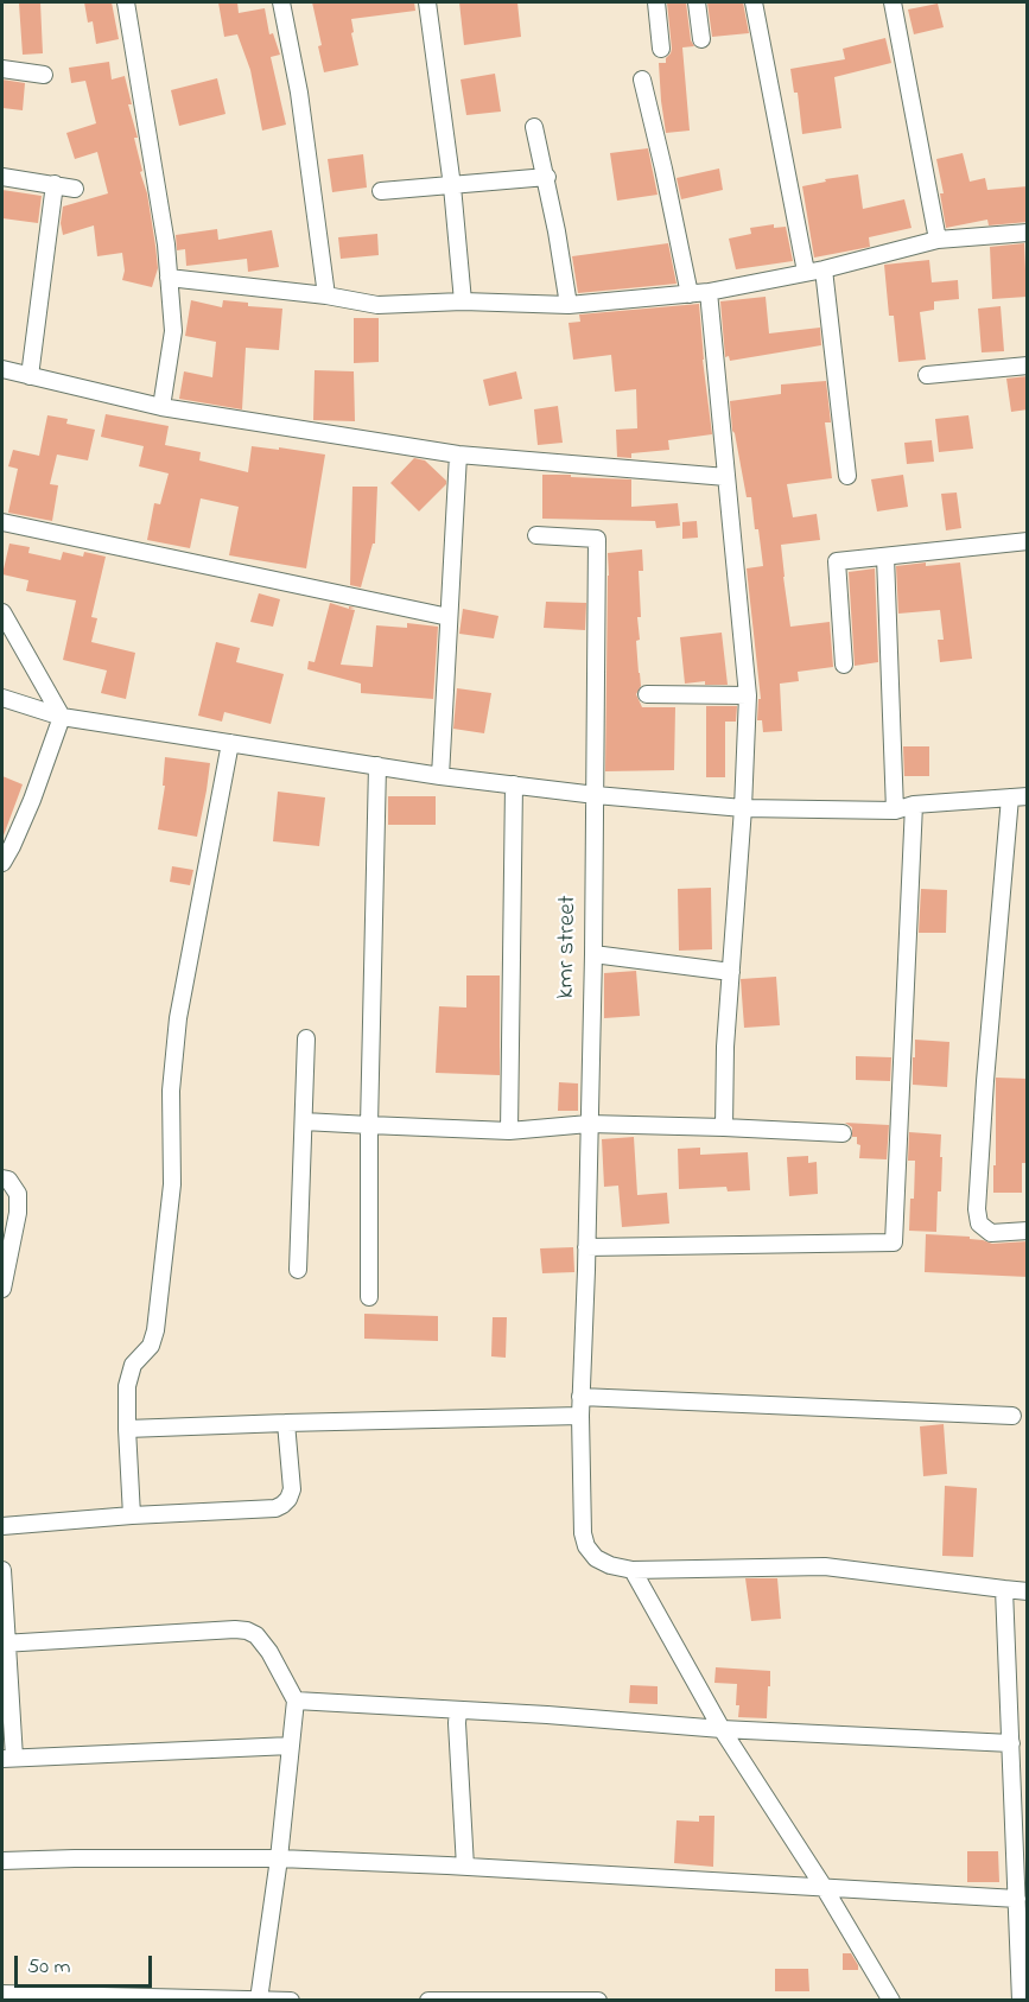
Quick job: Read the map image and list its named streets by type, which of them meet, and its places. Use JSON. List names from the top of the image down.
{
  "streets": {
    "street": ["kmr street"]
  },
  "scale_bar": "50 m"
}
